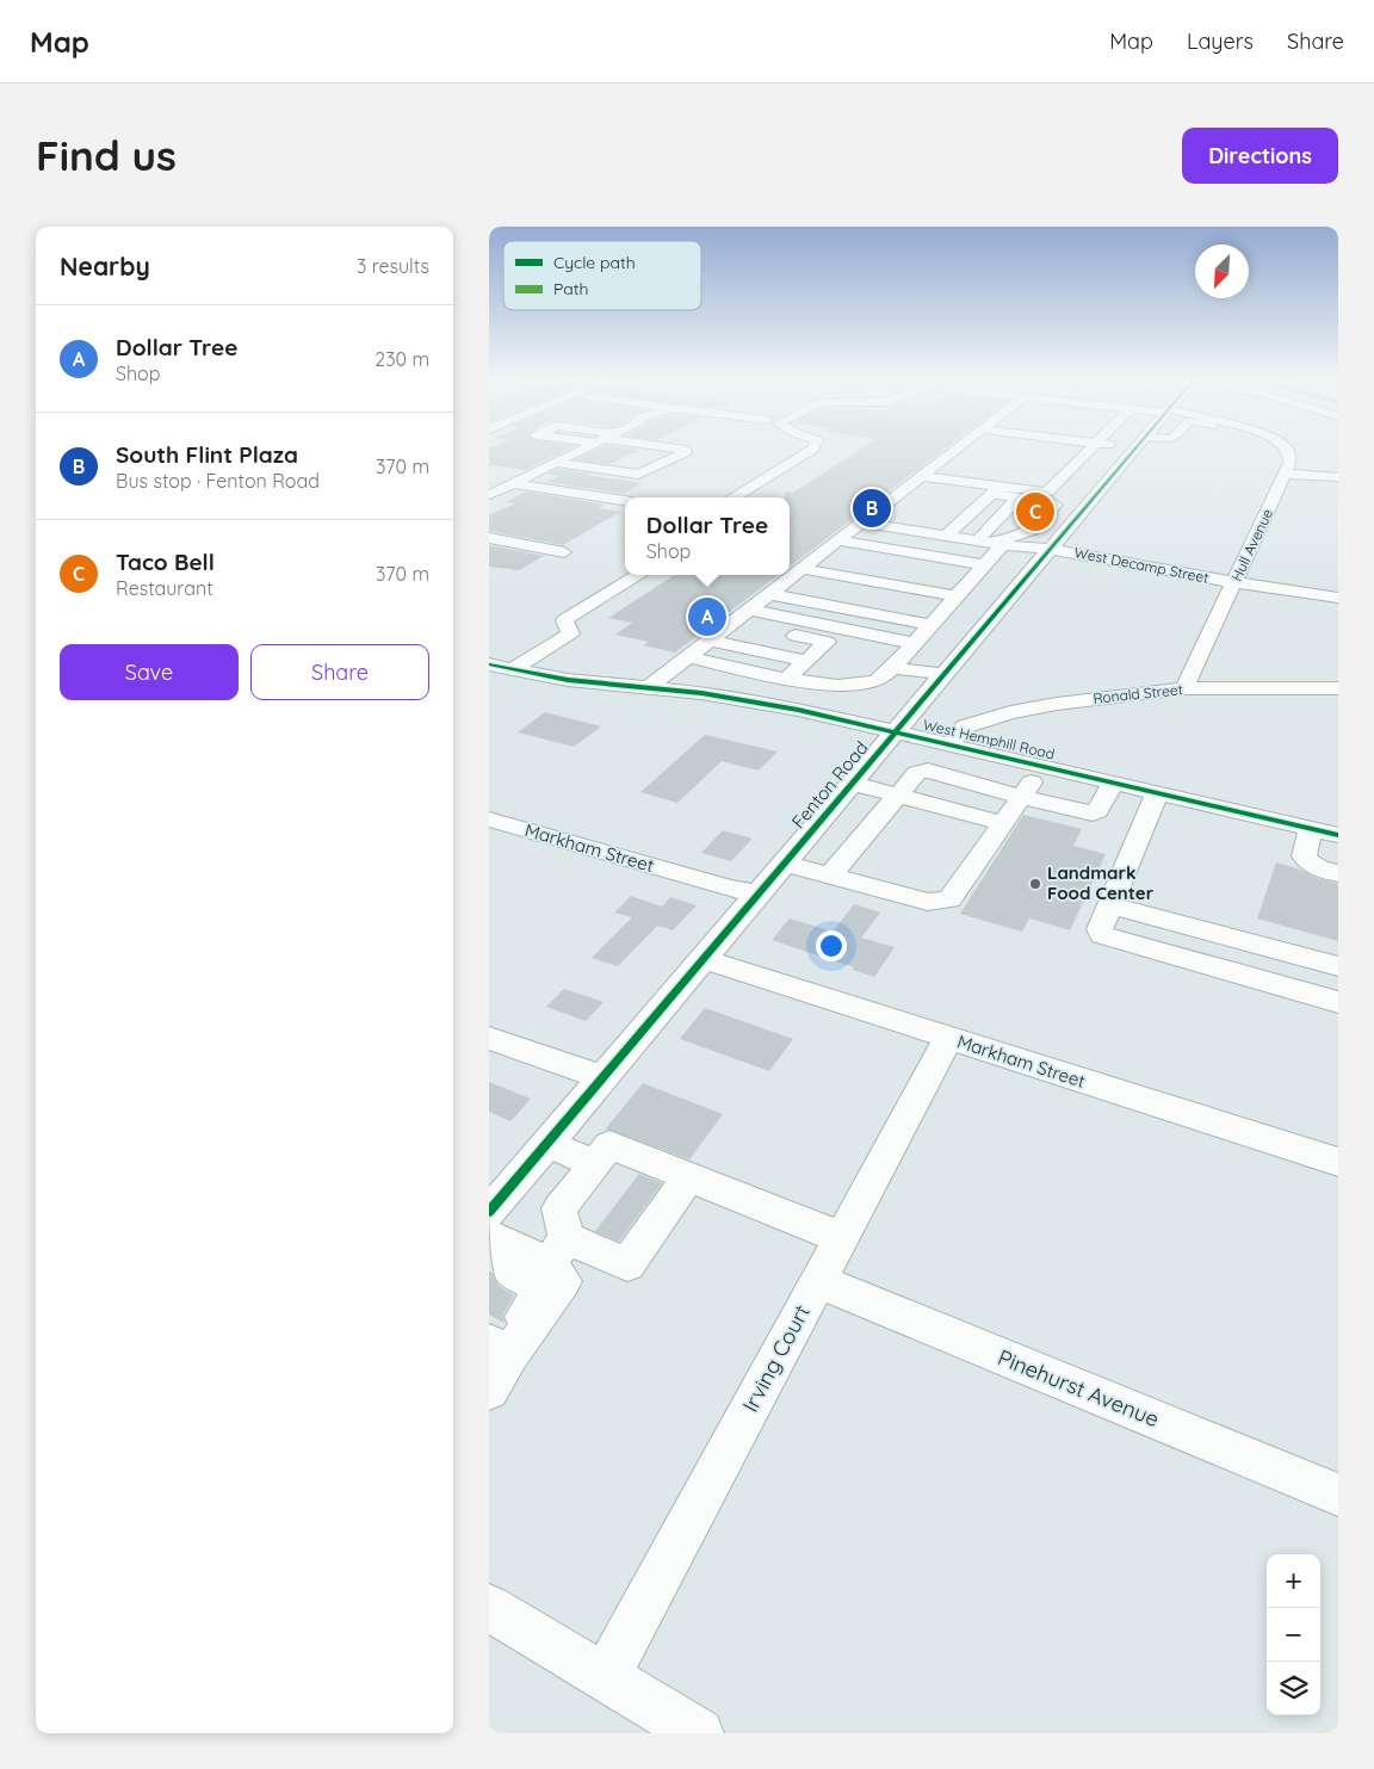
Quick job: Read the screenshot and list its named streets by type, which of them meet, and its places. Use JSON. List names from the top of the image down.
{
  "streets": {
    "street": [
      "Hull Avenue",
      "West Decamp Street",
      "Ronald Street",
      "West Hemphill Road",
      "Fenton Road",
      "Markham Street",
      "Irving Court",
      "Pinehurst Avenue"
    ]
  },
  "crossings": [
    ["Hull Avenue", "West Decamp Street"],
    ["Hull Avenue", "Ronald Street"],
    ["West Decamp Street", "Fenton Road"],
    ["Ronald Street", "West Hemphill Road"],
    ["West Hemphill Road", "Fenton Road"],
    ["Fenton Road", "Markham Street"],
    ["Markham Street", "Irving Court"],
    ["Irving Court", "Pinehurst Avenue"]
  ],
  "places": ["Landmark Food Center"],
  "legend": ["Cycle path", "Path"],
  "north": "bottom left",
  "page": {
    "header": "Map",
    "nav": ["Map", "Layers", "Share"],
    "buttons": [
      "Directions",
      ["Save", "Share"]
    ],
    "title": "Find us",
    "heading": ["Nearby", "3 results"],
    "list": [
      {
        "mark": "A",
        "name": "Dollar Tree",
        "note": "Shop",
        "value": "230 m"
      },
      {
        "mark": "B",
        "name": "South Flint Plaza",
        "note": "Bus stop · Fenton Road",
        "value": "370 m"
      },
      {
        "mark": "C",
        "name": "Taco Bell",
        "note": "Restaurant",
        "value": "370 m"
      }
    ],
    "pins": ["B", "C", "A"],
    "popup": ["Dollar Tree", "Shop"],
    "map_buttons": ["+", "−"]
  }
}
